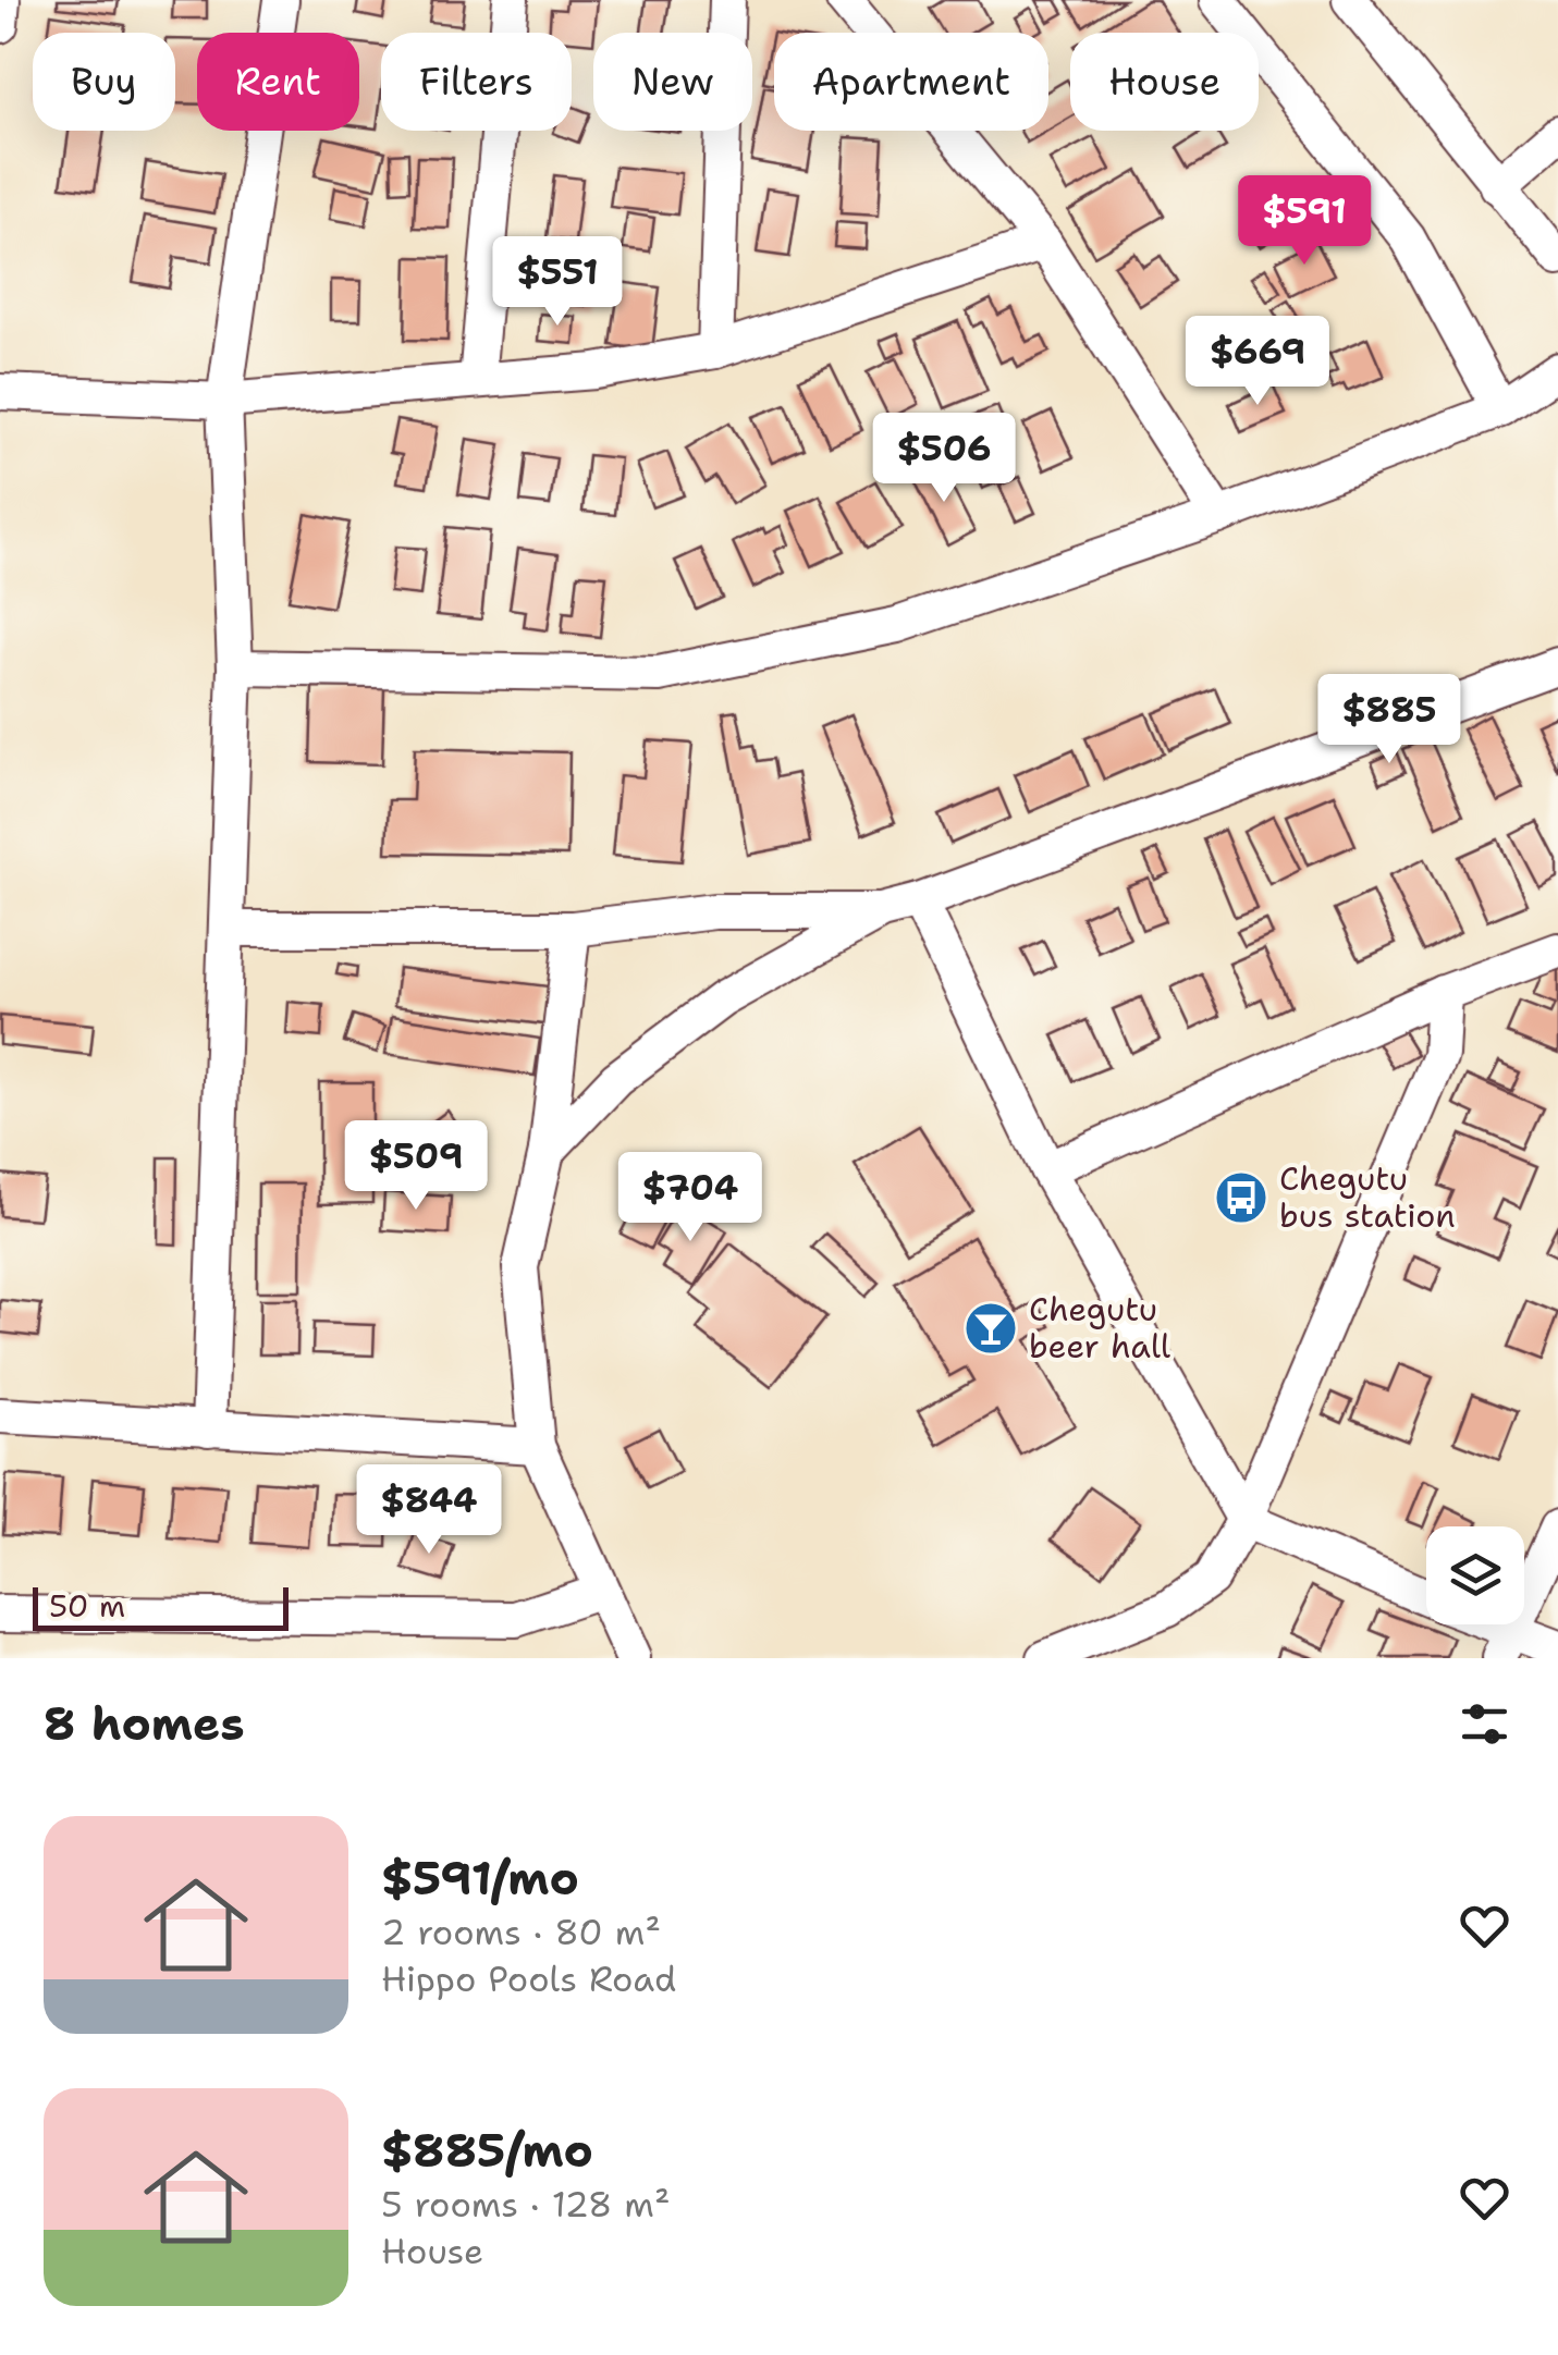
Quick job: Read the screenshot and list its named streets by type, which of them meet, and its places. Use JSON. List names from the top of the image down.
{
  "places": {
    "bus stop": ["Chegutu bus station"],
    "bar": ["Chegutu beer hall"]
  },
  "scale_bar": "50 m",
  "page": {
    "chip": [
      "Buy",
      "Rent",
      "Filters",
      "New",
      "Apartment",
      "House"
    ],
    "price": [
      "$591",
      "$551",
      "$669",
      "$506",
      "$885",
      "$509",
      "$704",
      "$844"
    ],
    "scale": "50 m",
    "heading": "8 homes",
    "list": [
      {
        "name": "$591/mo",
        "note": "2 rooms · 80 m² · Hippo Pools Road"
      },
      {
        "name": "$885/mo",
        "note": "5 rooms · 128 m² · House"
      }
    ]
  }
}
